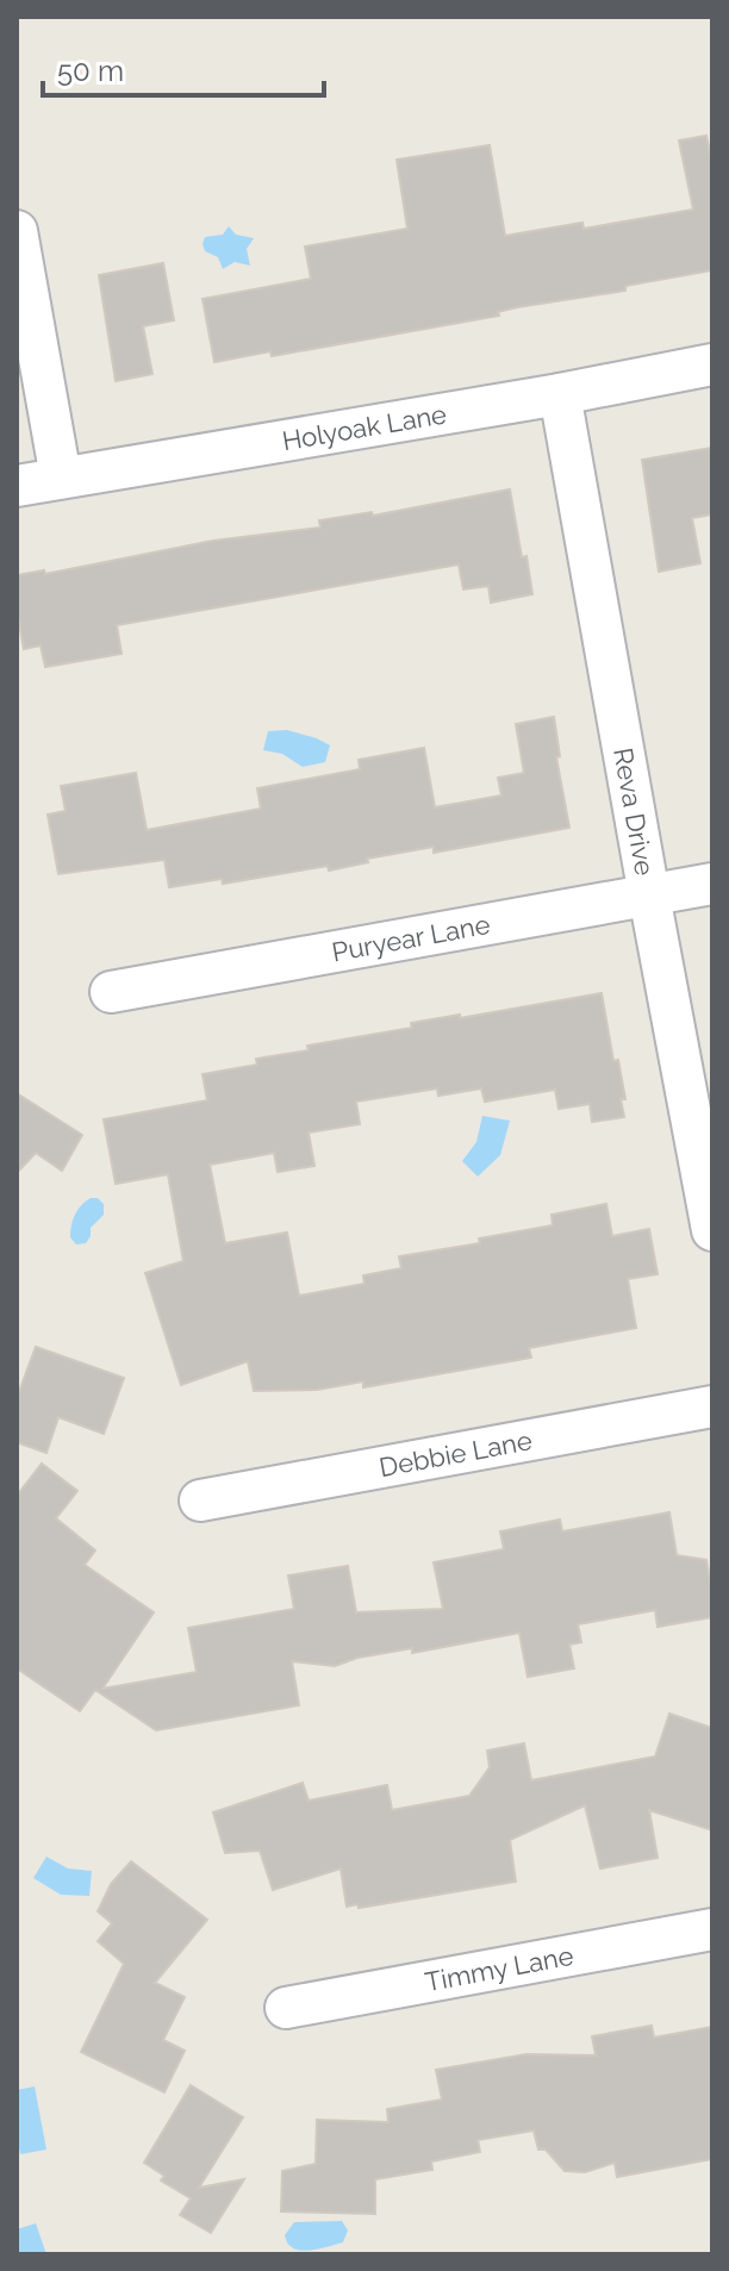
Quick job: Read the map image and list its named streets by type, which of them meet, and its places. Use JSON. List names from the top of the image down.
{
  "streets": {
    "street": [
      "Holyoak Lane",
      "Reva Drive",
      "Puryear Lane",
      "Debbie Lane",
      "Timmy Lane"
    ]
  },
  "crossings": [
    ["Holyoak Lane", "Reva Drive"],
    ["Reva Drive", "Puryear Lane"]
  ],
  "scale_bar": "50 m"
}
